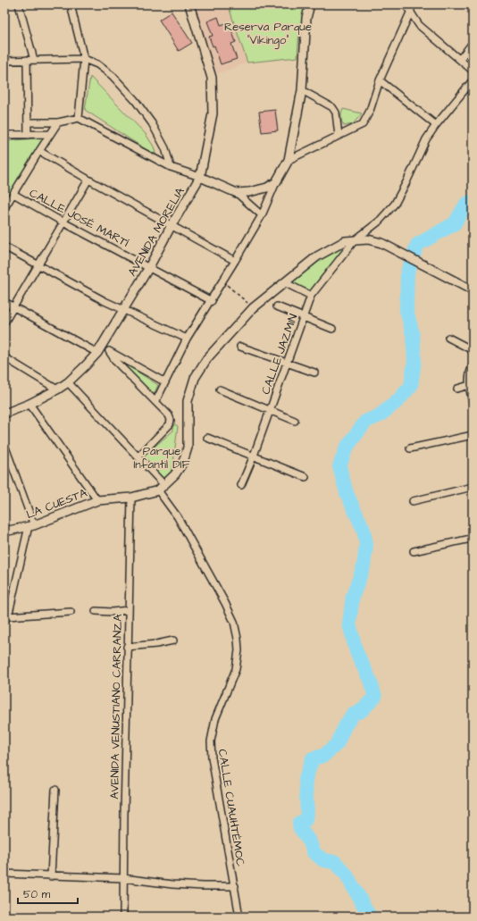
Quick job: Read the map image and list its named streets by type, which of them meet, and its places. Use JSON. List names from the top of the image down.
{
  "streets": {
    "street": [
      "CALLE JOSÉ MARTÍ",
      "AVENIDA MORELIA",
      "CALLE JAZMIN",
      "LA CUESTA",
      "AVENIDA VENUSTIANO CARRANZA",
      "CALLE CUAUHTÉMOC"
    ]
  },
  "crossings": [
    ["CALLE JOSÉ MARTÍ", "AVENIDA MORELIA"],
    ["AVENIDA MORELIA", "CALLE CUAUHTÉMOC"],
    ["LA CUESTA", "AVENIDA VENUSTIANO CARRANZA"],
    ["LA CUESTA", "CALLE CUAUHTÉMOC"]
  ],
  "parks": ["Reserva Parque \"Vikingo\"", "Parque Infantil DIF"],
  "scale_bar": "50 m"
}
